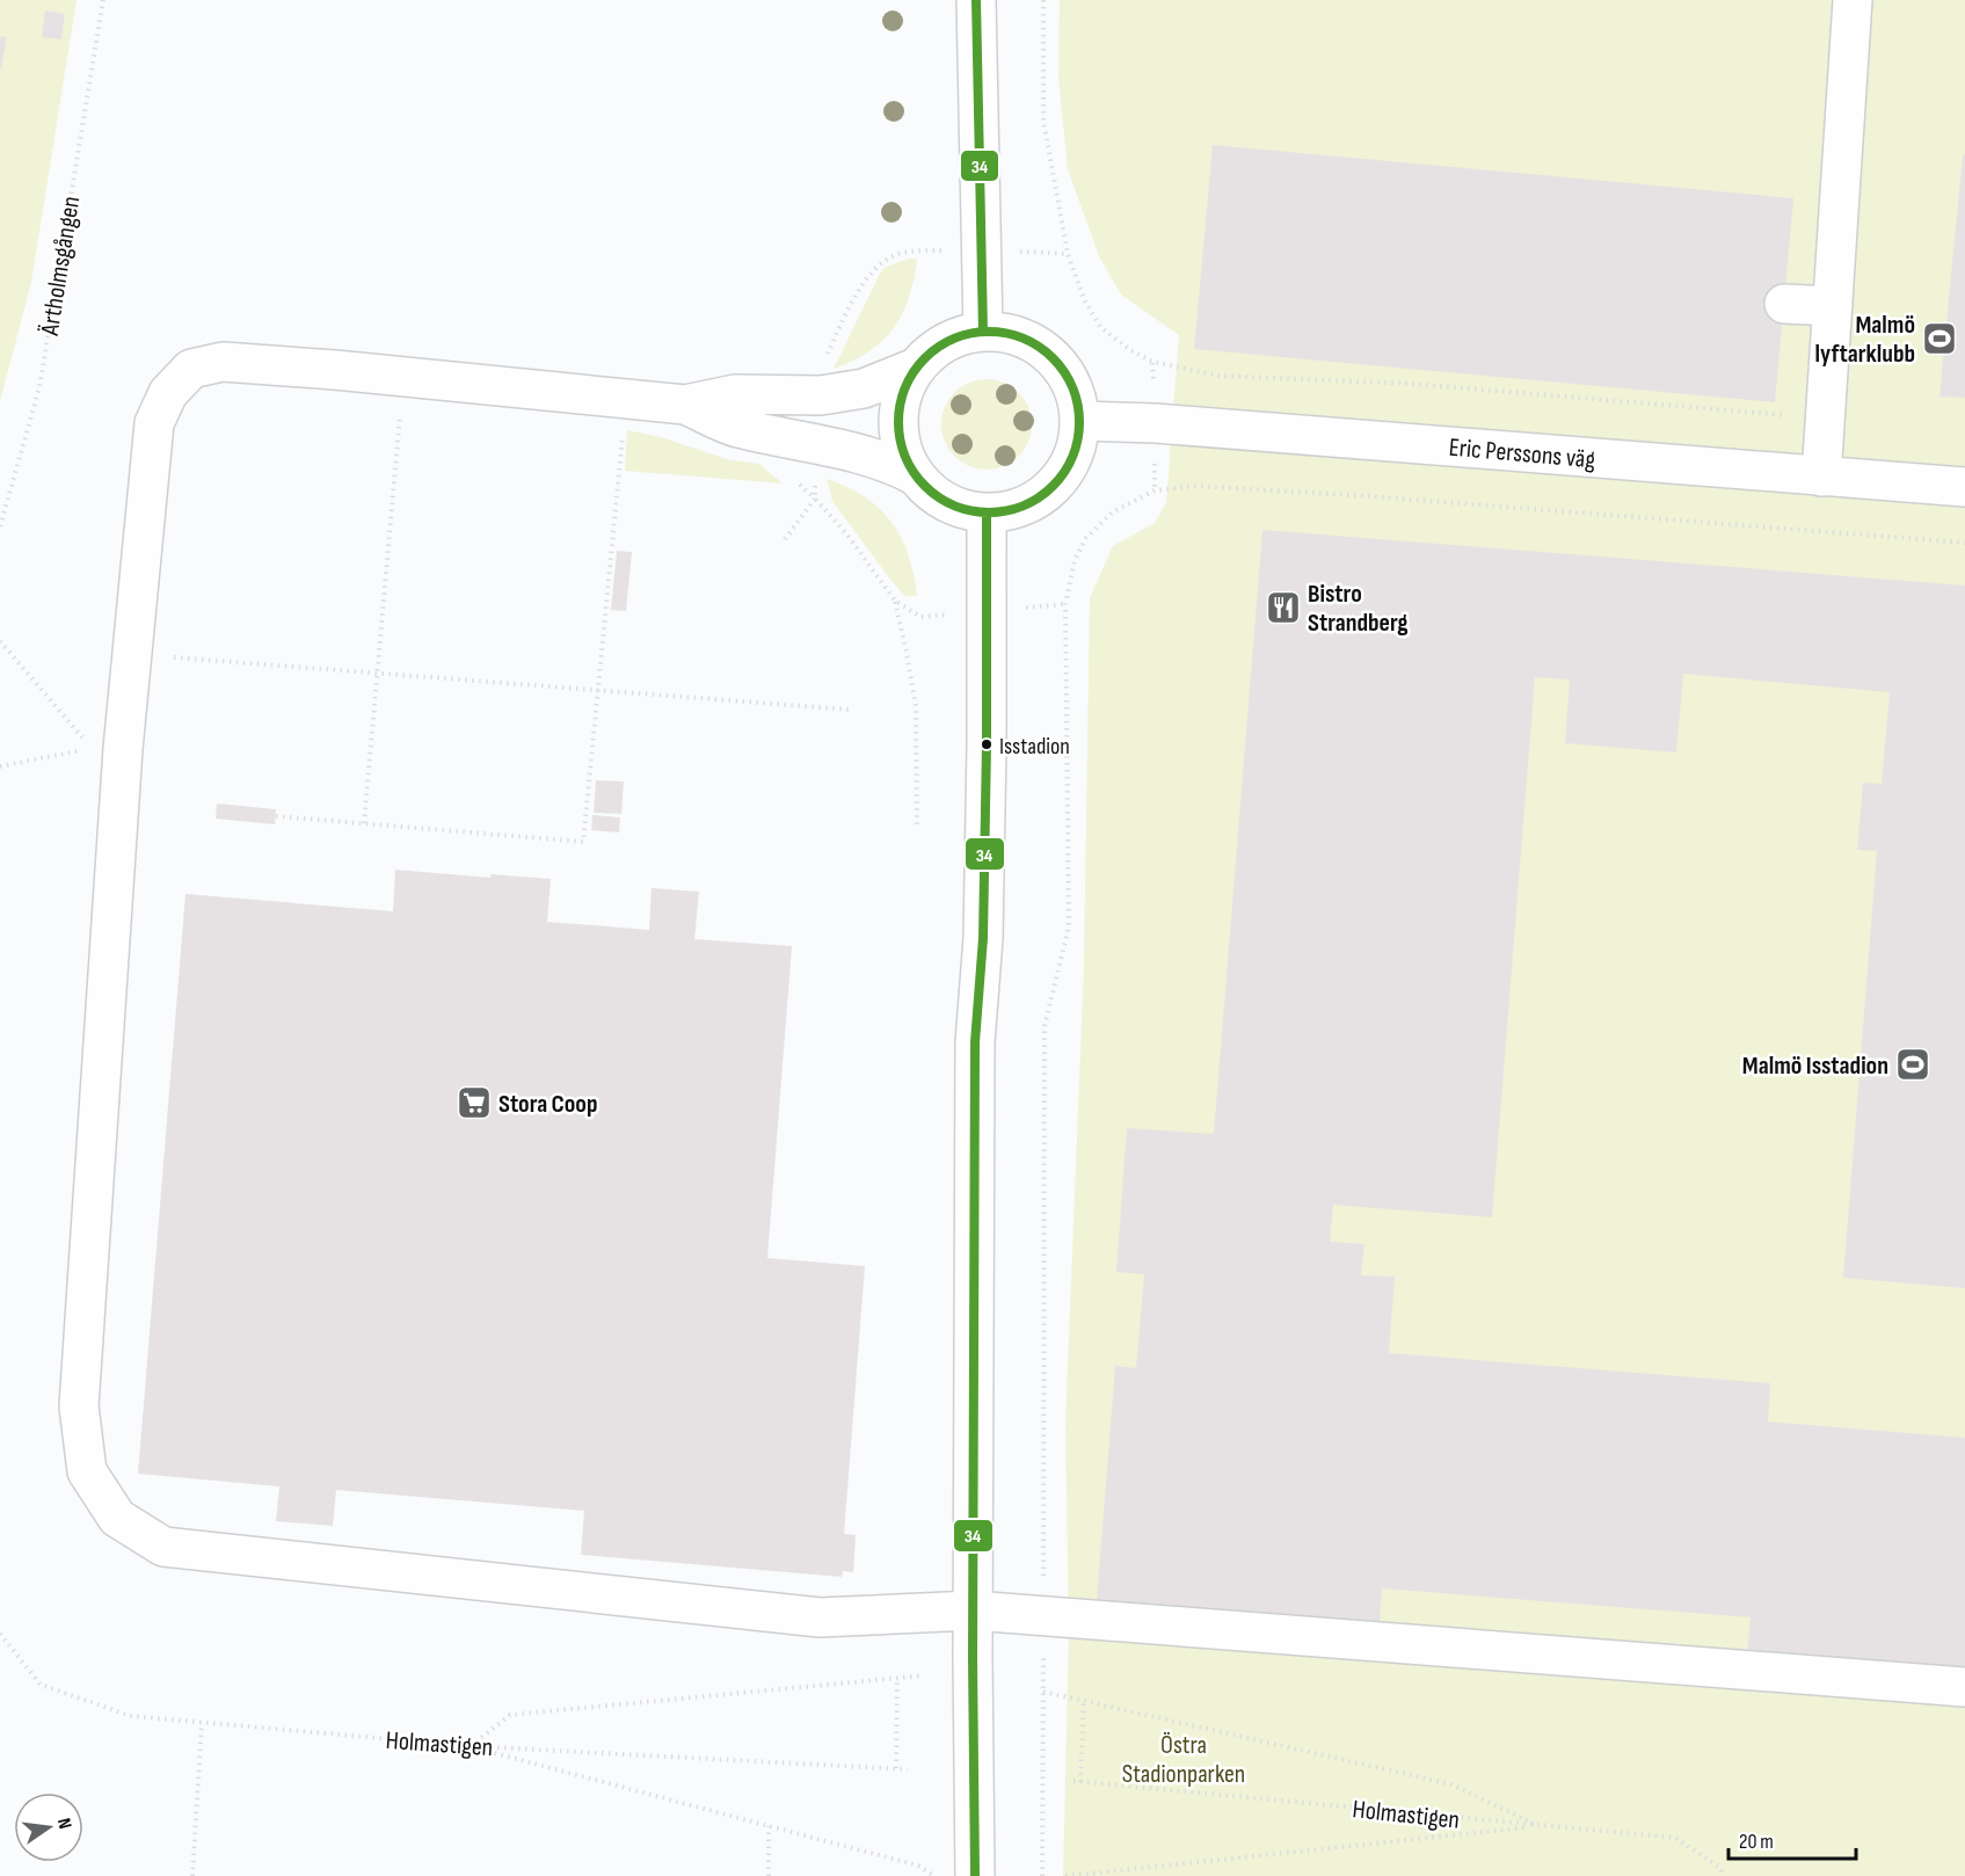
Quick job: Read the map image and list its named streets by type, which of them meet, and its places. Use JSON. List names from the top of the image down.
{
  "streets": {
    "main road": ["Eric Perssons väg"],
    "path": ["Ärtholmsgången", "Holmastigen"]
  },
  "parks": ["Östra Stadionparken"],
  "places": {
    "sports": ["Malmö lyftarklubb", "Malmö Isstadion"],
    "restaurant": ["Bistro Strandberg"],
    "other": ["Isstadion"],
    "supermarket": ["Stora Coop"]
  },
  "lines": ["transit line 34"],
  "scale_bar": "20 m",
  "north": "right"
}
